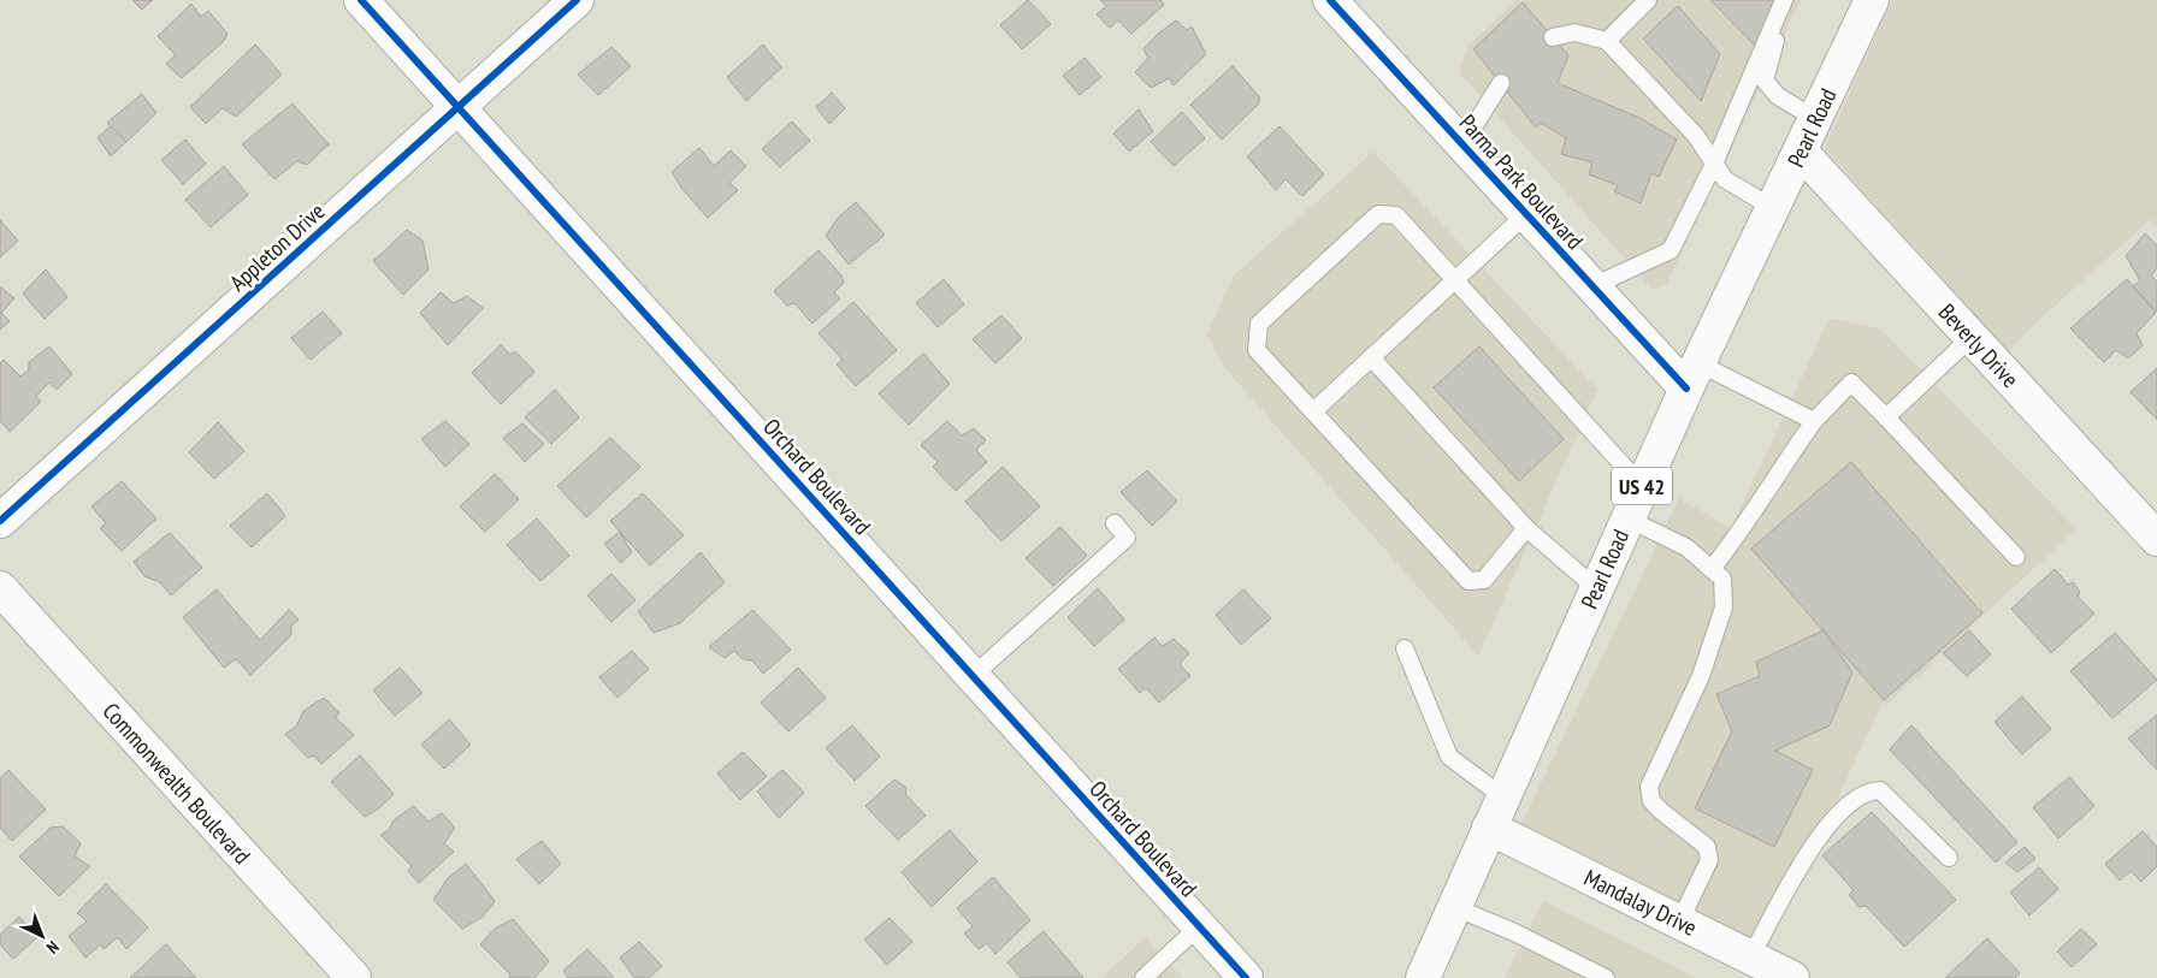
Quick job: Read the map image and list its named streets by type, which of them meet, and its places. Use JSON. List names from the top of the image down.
{
  "streets": {
    "street": [
      "Pearl Road",
      "Parma Park Boulevard",
      "Appleton Drive",
      "Beverly Drive",
      "Orchard Boulevard",
      "US 42",
      "Commonwealth Boulevard",
      "Mandalay Drive"
    ]
  },
  "crossings": [
    ["Pearl Road", "Parma Park Boulevard"],
    ["Pearl Road", "Beverly Drive"],
    ["Pearl Road", "Mandalay Drive"],
    ["Appleton Drive", "Orchard Boulevard"]
  ],
  "north": "bottom right"
}
